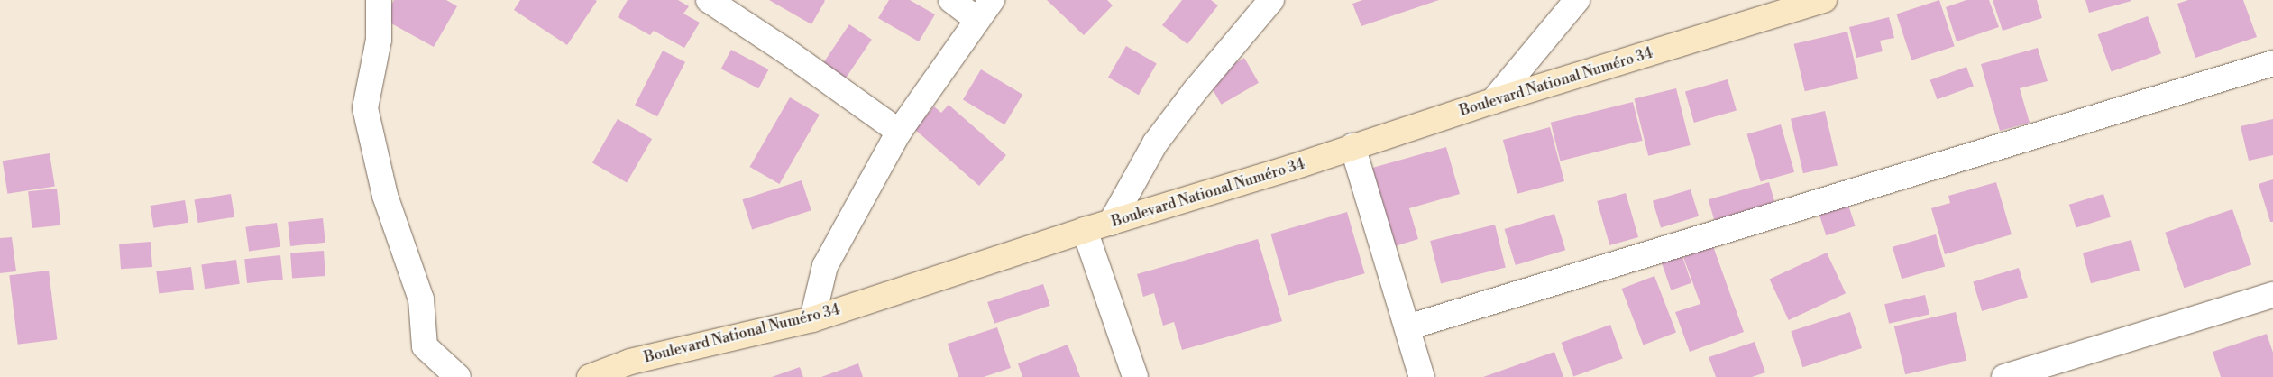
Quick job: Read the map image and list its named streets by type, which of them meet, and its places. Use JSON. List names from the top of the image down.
{
  "streets": {
    "main road": ["Boulevard National Numéro 34"]
  }
}
